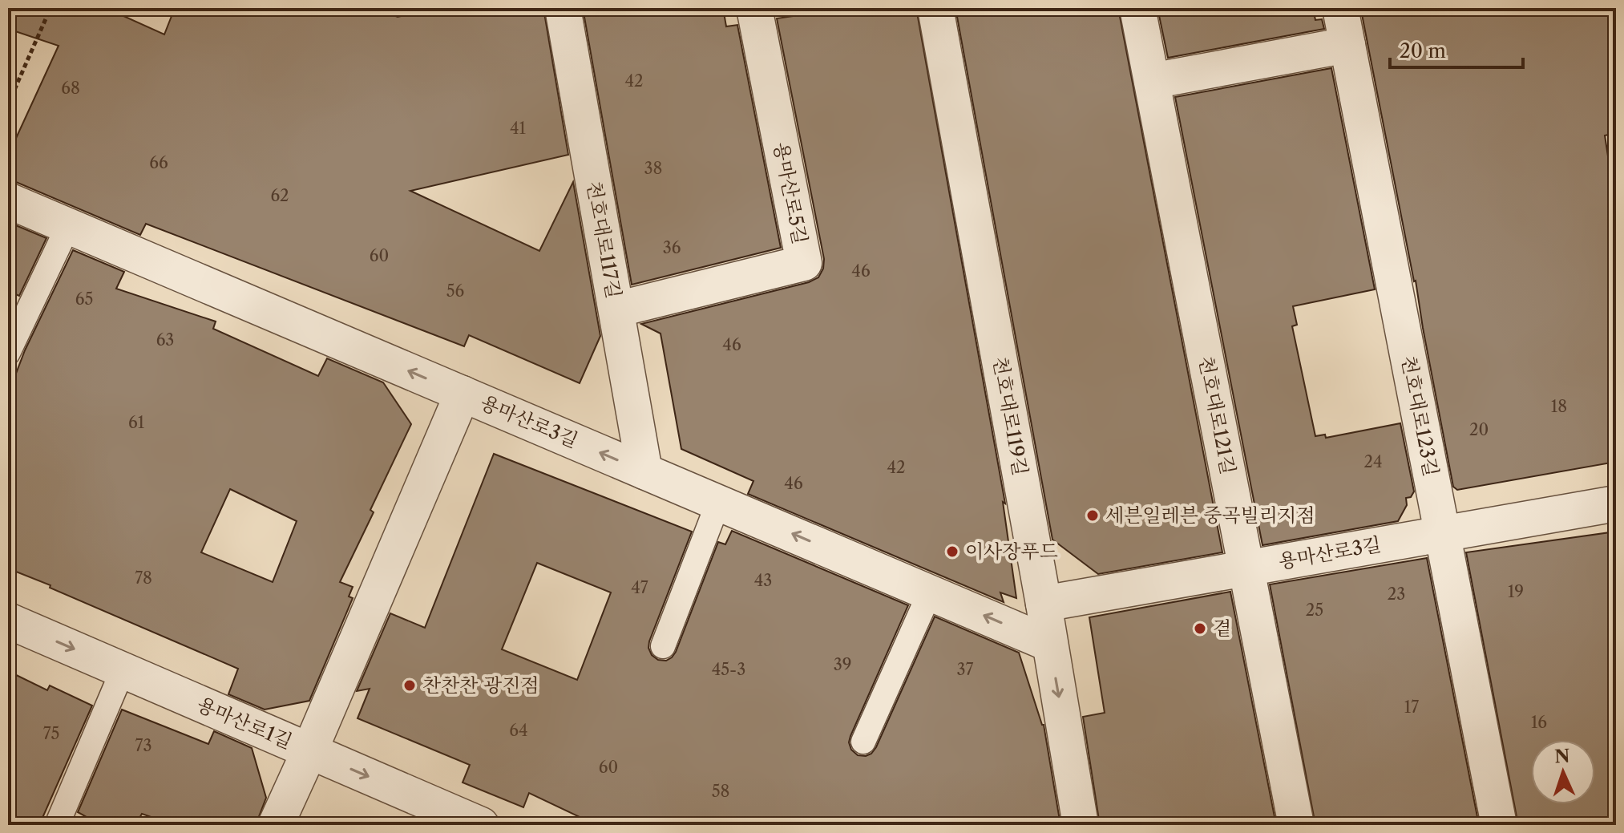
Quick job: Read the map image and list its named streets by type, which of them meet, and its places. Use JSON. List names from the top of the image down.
{
  "streets": {
    "street": [
      "용마산로5길",
      "천호대로117길",
      "천호대로121길",
      "천호대로119길",
      "천호대로123길",
      "용마산로3길",
      "용마산로1길"
    ]
  },
  "crossings": [
    ["용마산로5길", "천호대로117길"],
    ["천호대로117길", "용마산로3길"],
    ["천호대로121길", "용마산로3길"],
    ["천호대로119길", "용마산로3길"],
    ["천호대로123길", "용마산로3길"]
  ],
  "one_way": ["용마산로3길", "용마산로1길"],
  "places": [
    "세븐일레븐 중곡빌리지점",
    "이사장푸드",
    "곁",
    "찬찬찬 광진점"
  ],
  "house_numbers": [
    "42",
    "68",
    "41",
    "66",
    "38",
    "62",
    "36",
    "60",
    "46",
    "56",
    "65",
    "63",
    "46",
    "18",
    "61",
    "20",
    "24",
    "42",
    "46",
    "78",
    "43",
    "47",
    "19",
    "23",
    "25",
    "39",
    "45-3",
    "37",
    "17",
    "16",
    "64",
    "75",
    "73",
    "60",
    "58"
  ],
  "scale_bar": "20 m",
  "north": "top"
}
